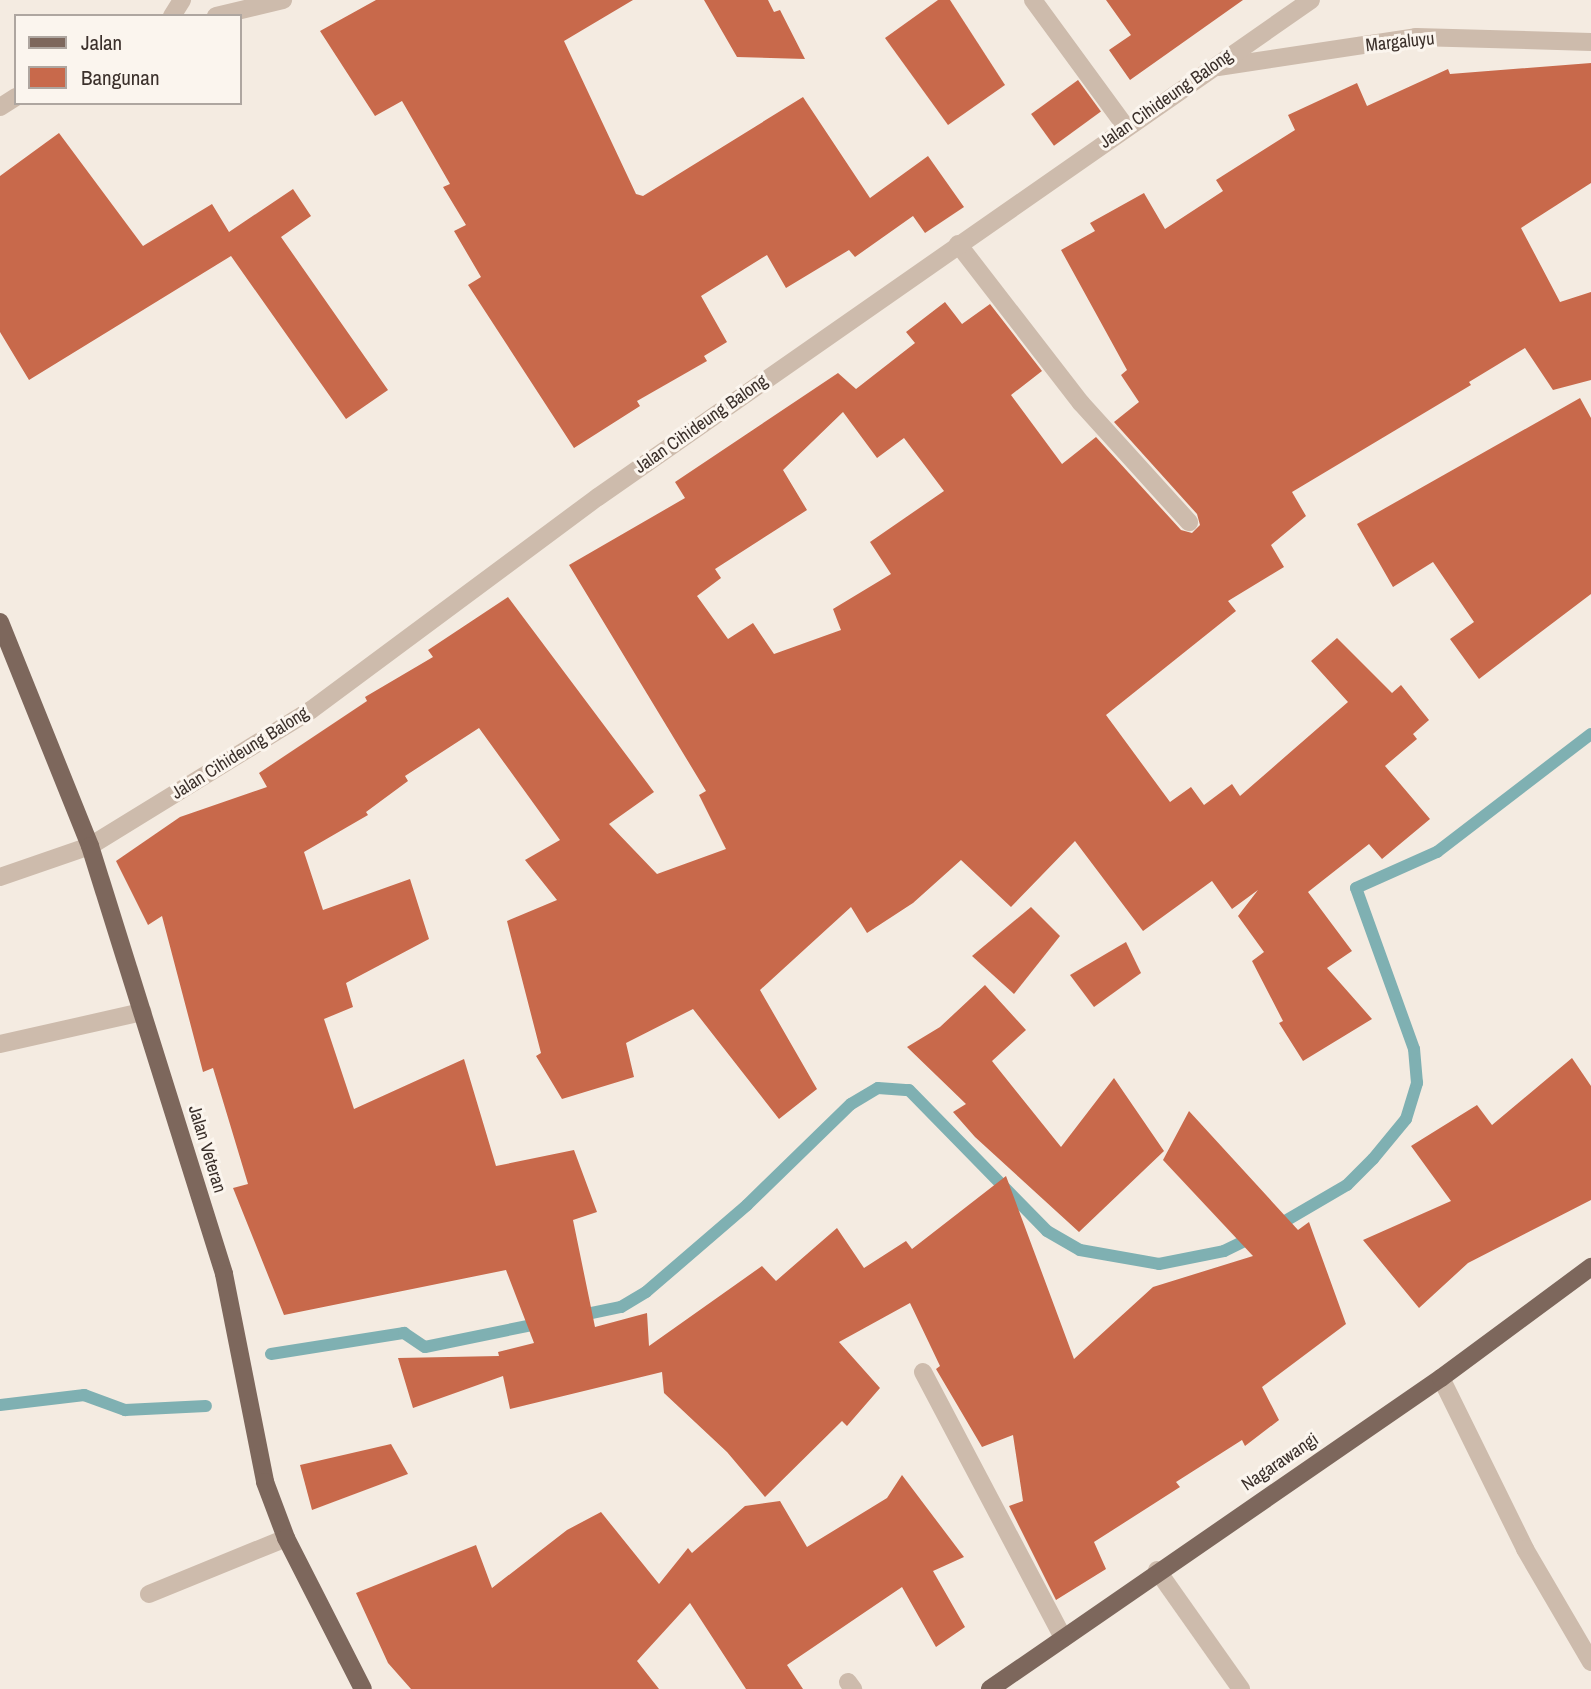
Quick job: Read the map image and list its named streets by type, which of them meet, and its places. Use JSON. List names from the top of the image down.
{
  "streets": {
    "main road": ["Jalan Veteran", "Nagarawangi"],
    "street": ["Margaluyu", "Jalan Cihideung Balong"]
  },
  "crossings": [
    ["Margaluyu", "Jalan Cihideung Balong"],
    ["Jalan Cihideung Balong", "Jalan Veteran"]
  ],
  "legend": ["Jalan", "Bangunan"]
}
